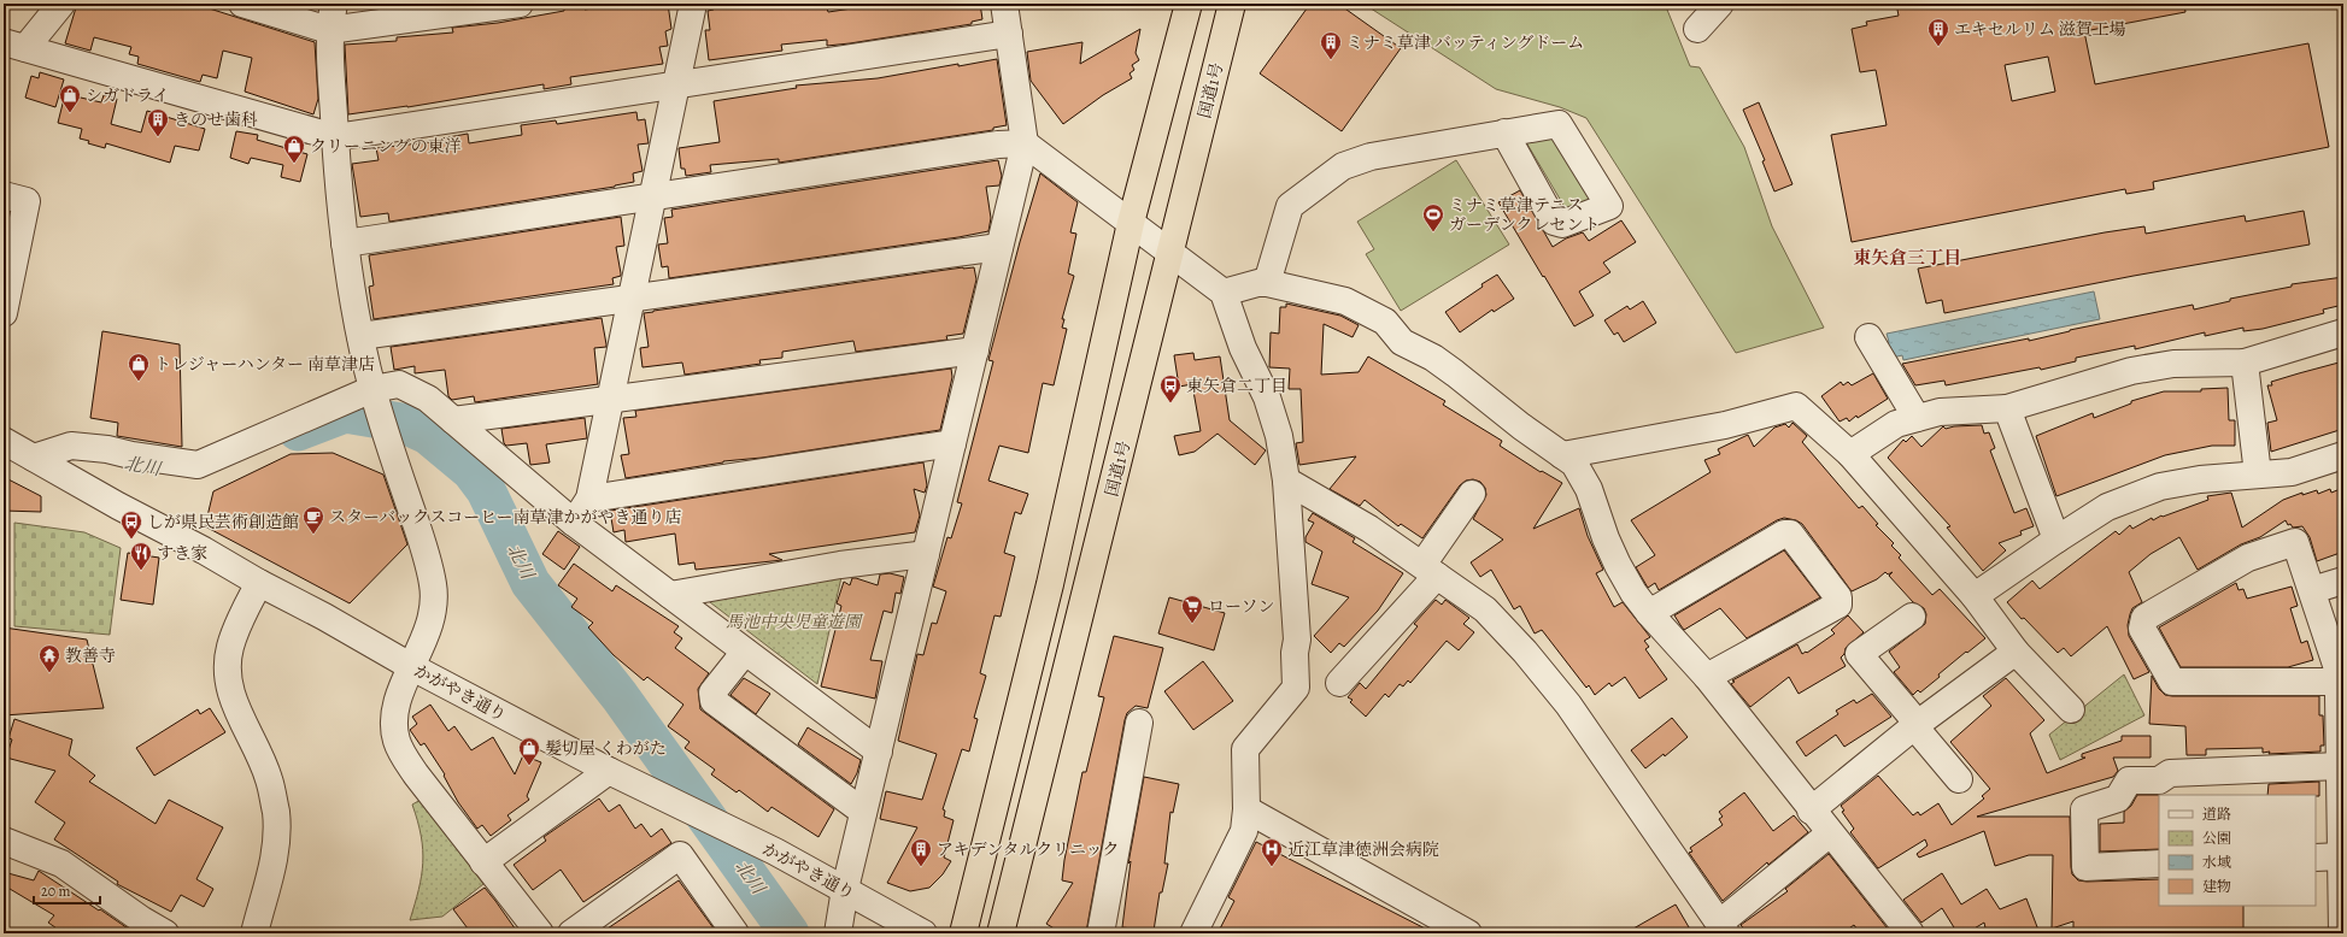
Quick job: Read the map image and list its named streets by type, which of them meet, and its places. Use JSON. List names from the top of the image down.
{
  "streets": {
    "highway": ["国道1号"],
    "street": ["かがやき通り"]
  },
  "districts": ["東矢倉三丁目"],
  "water": ["北川"],
  "parks": ["馬池中央児童遊園"],
  "places": {
    "building": [
      "エキセルリム 滋賀工場",
      "ミナミ草津 バッティングドーム",
      "きのせ歯科",
      "アキデンタルクリニック"
    ],
    "shop": [
      "シガドライ",
      "クリーニングの東洋",
      "トレジャーハンター 南草津店",
      "髪切屋 くわがた"
    ],
    "sports": ["ミナミ草津テニス ガーデンクレセント"],
    "bus stop": ["東矢倉二丁目", "しが県民芸術創造館"],
    "cafe": ["スターバックスコーヒー南草津かがやき通り店"],
    "restaurant": ["すき家"],
    "supermarket": ["ローソン"],
    "temple": ["教善寺"],
    "hospital": ["近江草津徳洲会病院"]
  },
  "legend": [
    "道路",
    "公園",
    "水域",
    "建物"
  ],
  "scale_bar": "20 m"
}
